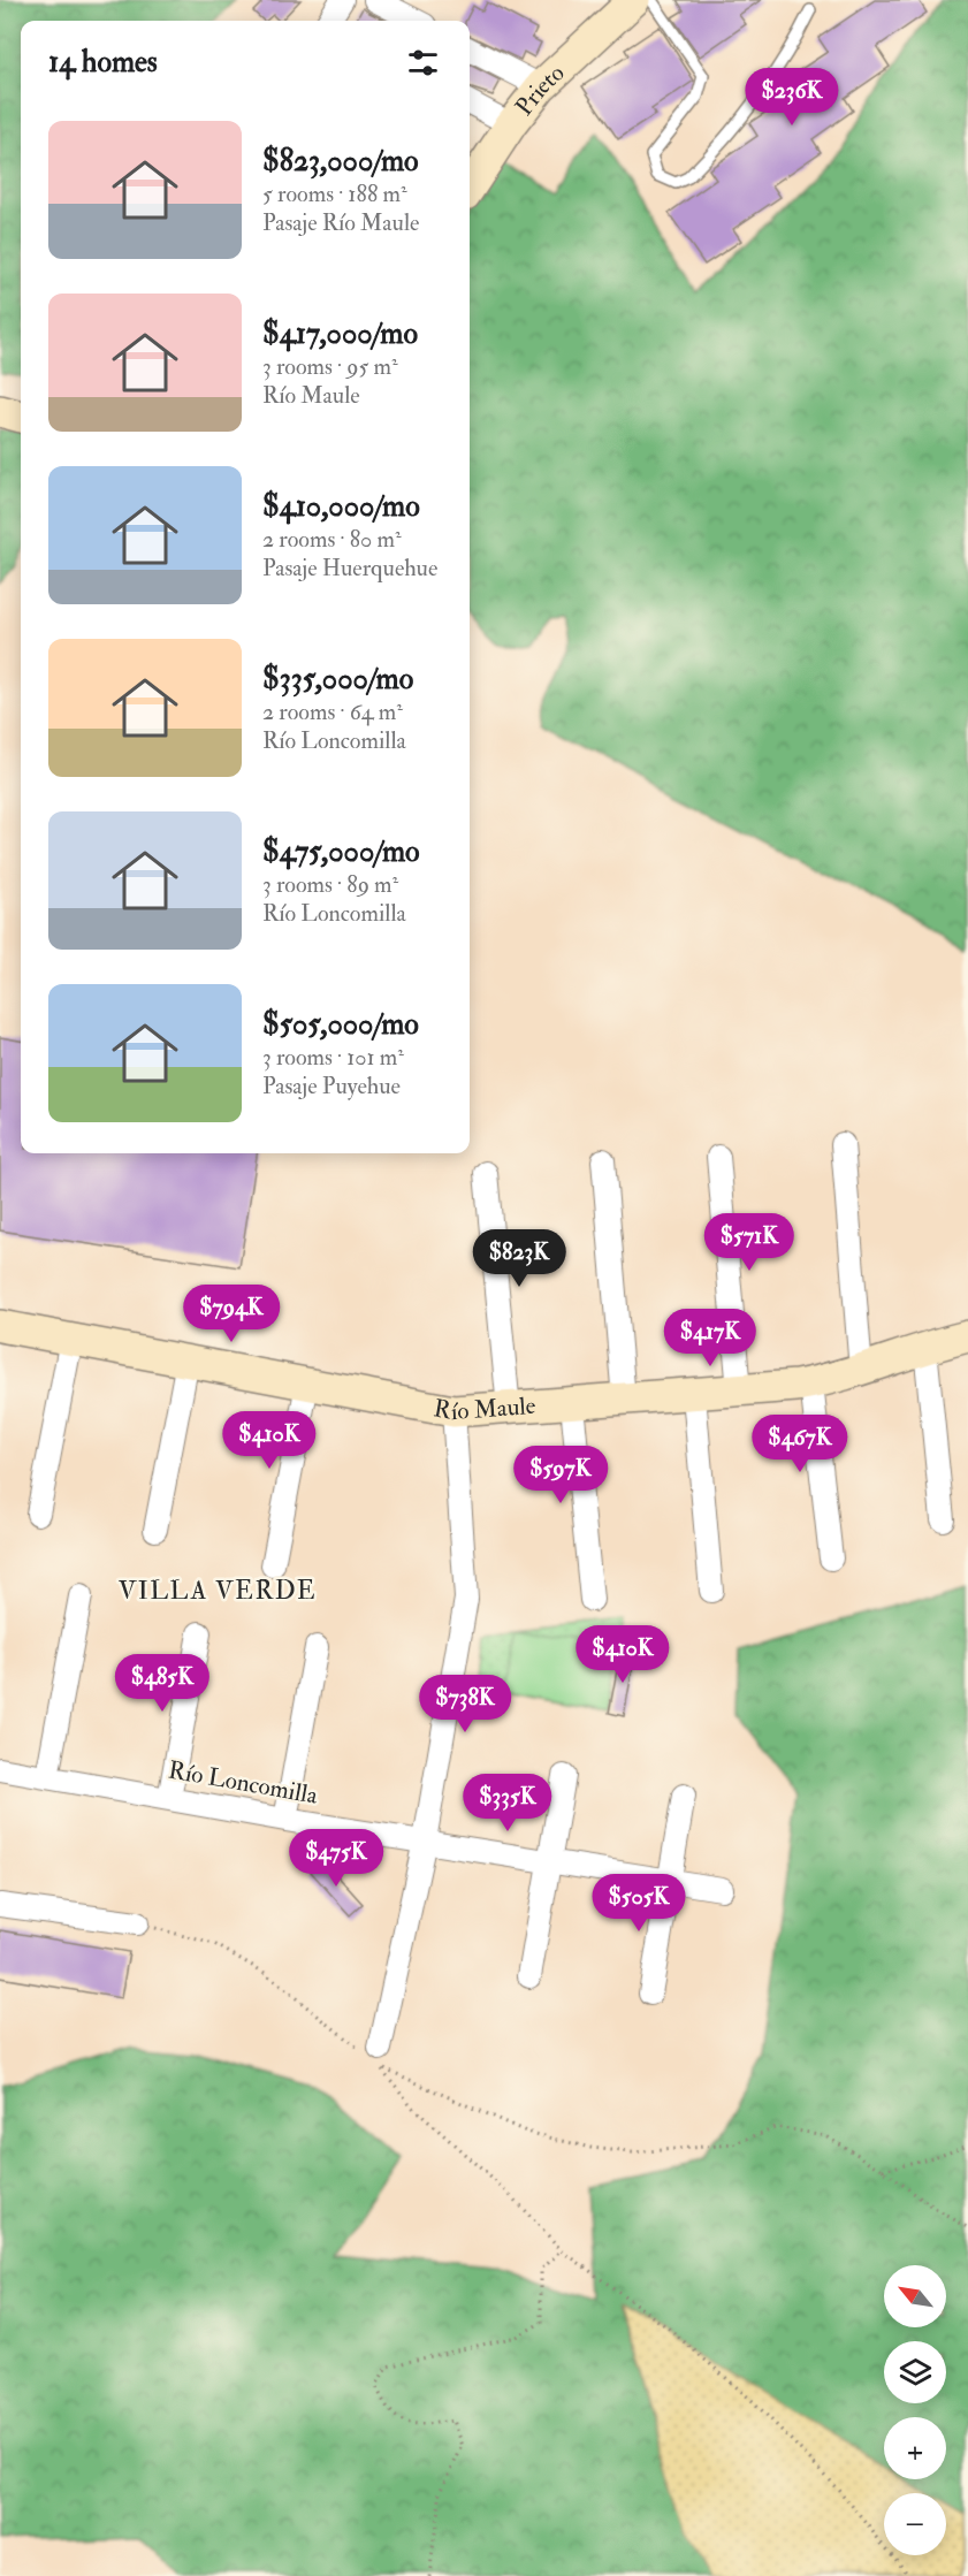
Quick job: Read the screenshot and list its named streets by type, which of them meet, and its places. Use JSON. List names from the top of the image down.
{
  "streets": {
    "street": ["Prieto", "Río Maule", "Río Loncomilla"]
  },
  "districts": ["VILLA VERDE"],
  "north": "top left",
  "page": {
    "heading": "14 homes",
    "price": [
      "$236K",
      "$571K",
      "$823K",
      "$794K",
      "$417K",
      "$410K",
      "$467K",
      "$597K",
      "$410K",
      "$485K",
      "$738K",
      "$335K",
      "$475K",
      "$505K"
    ],
    "list": [
      {
        "name": "$823,000/mo",
        "note": "5 rooms · 188 m² · Pasaje Río Maule"
      },
      {
        "name": "$417,000/mo",
        "note": "3 rooms · 95 m² · Río Maule"
      },
      {
        "name": "$410,000/mo",
        "note": "2 rooms · 80 m² · Pasaje Huerquehue"
      },
      {
        "name": "$335,000/mo",
        "note": "2 rooms · 64 m² · Río Loncomilla"
      },
      {
        "name": "$475,000/mo",
        "note": "3 rooms · 89 m² · Río Loncomilla"
      },
      {
        "name": "$505,000/mo",
        "note": "3 rooms · 101 m² · Pasaje Puyehue"
      }
    ],
    "map_buttons": ["+", "−"]
  }
}
